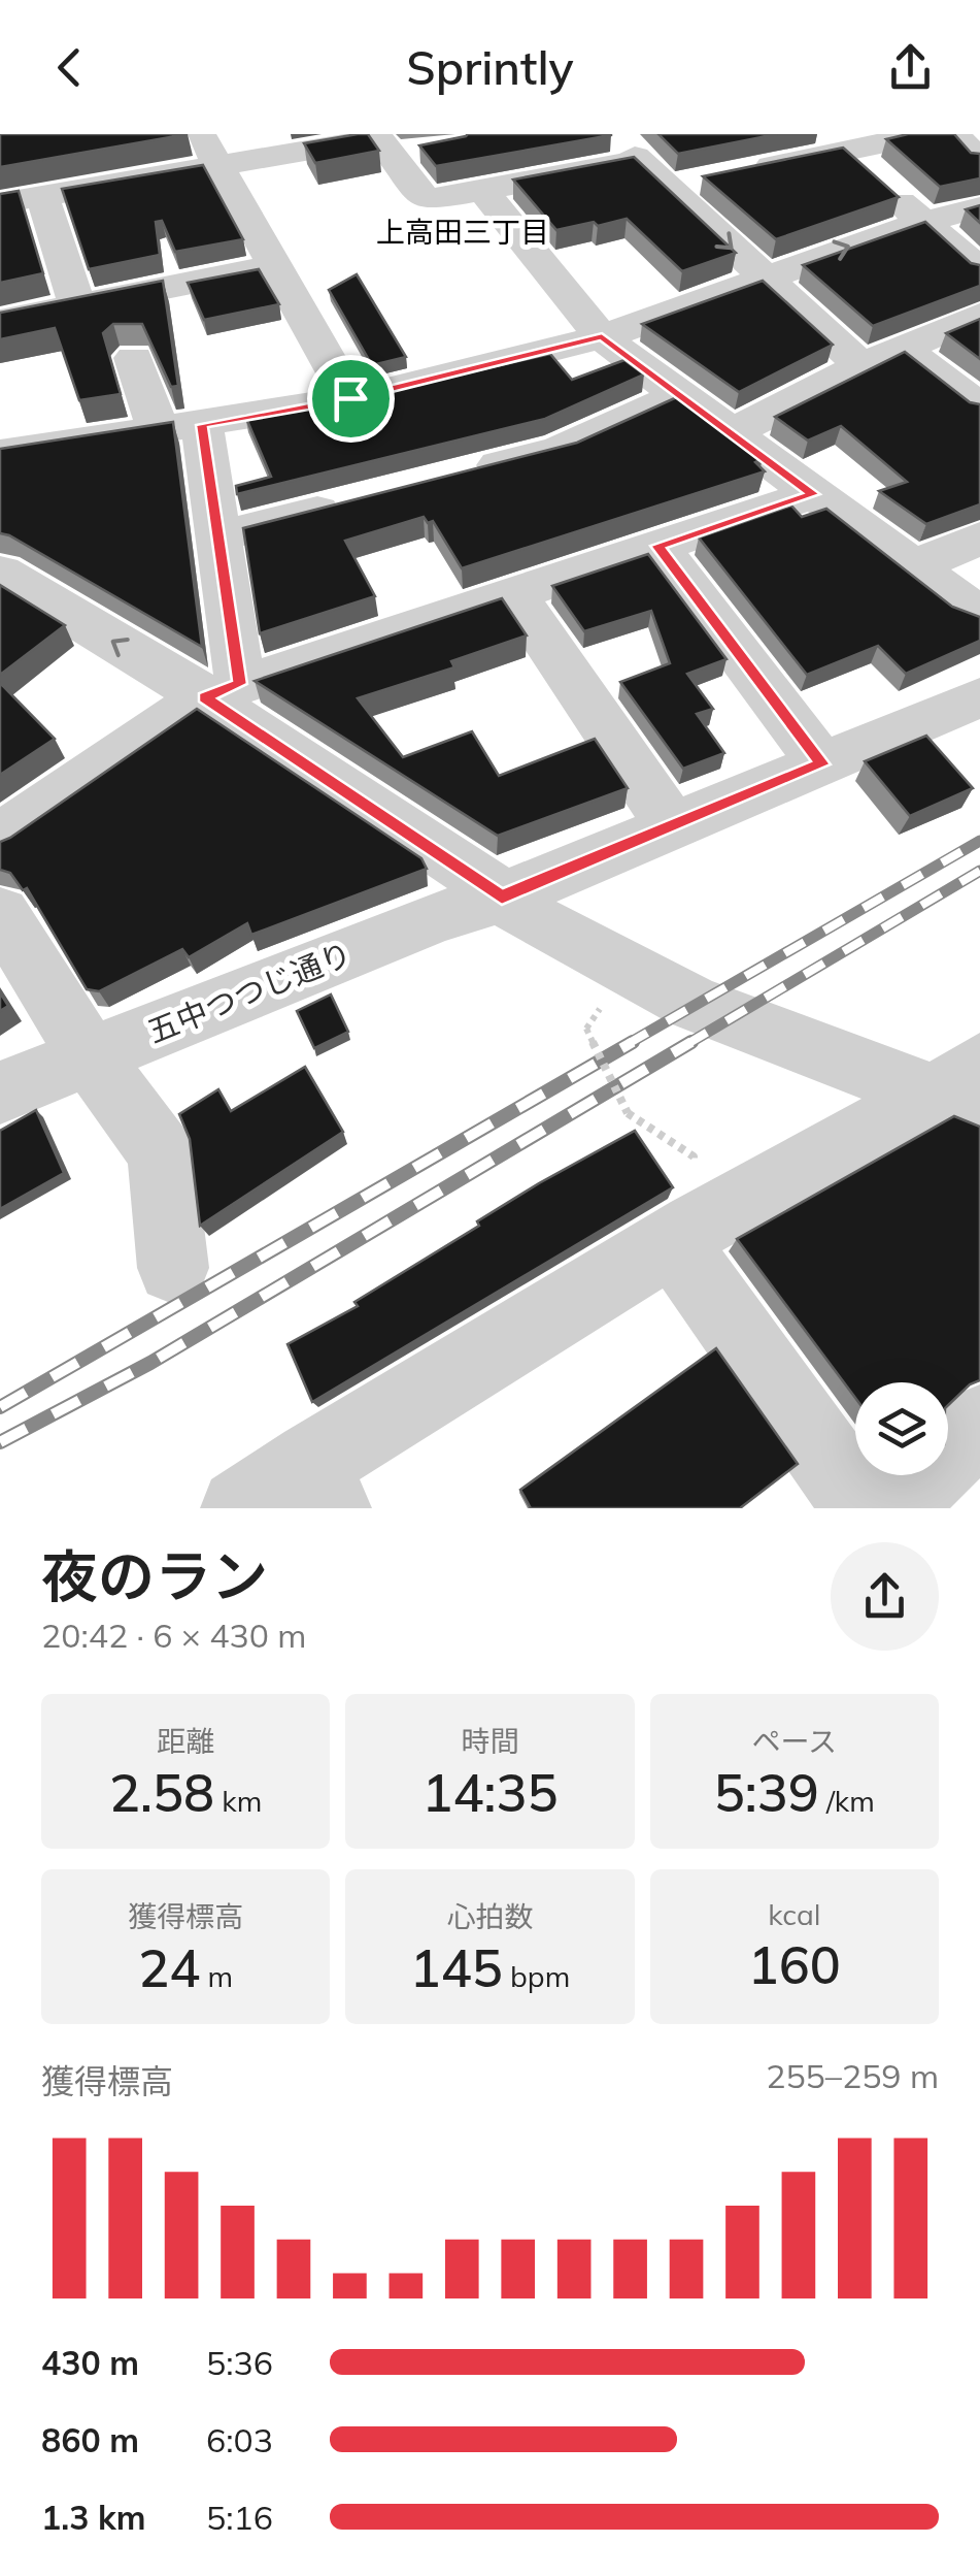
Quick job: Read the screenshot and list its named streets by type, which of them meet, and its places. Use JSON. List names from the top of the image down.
{
  "streets": {
    "street": ["五中つつじ通り"]
  },
  "districts": ["上高田三丁目"],
  "page": {
    "header": "Sprintly",
    "heading": ["夜のラン", "20:42 · 6 × 430 m"],
    "stats": [
      ["距離", "2.58 km"],
      ["時間", "14:35"],
      ["ペース", "5:39 /km"],
      ["獲得標高", "24 m"],
      ["心拍数", "145 bpm"],
      ["kcal", "160"]
    ],
    "chart": ["獲得標高", "255–259 m"],
    "list": [
      {
        "name": "430 m",
        "note": "5:36"
      },
      {
        "name": "860 m",
        "note": "6:03"
      },
      {
        "name": "1.3 km",
        "note": "5:16"
      }
    ]
  }
}
